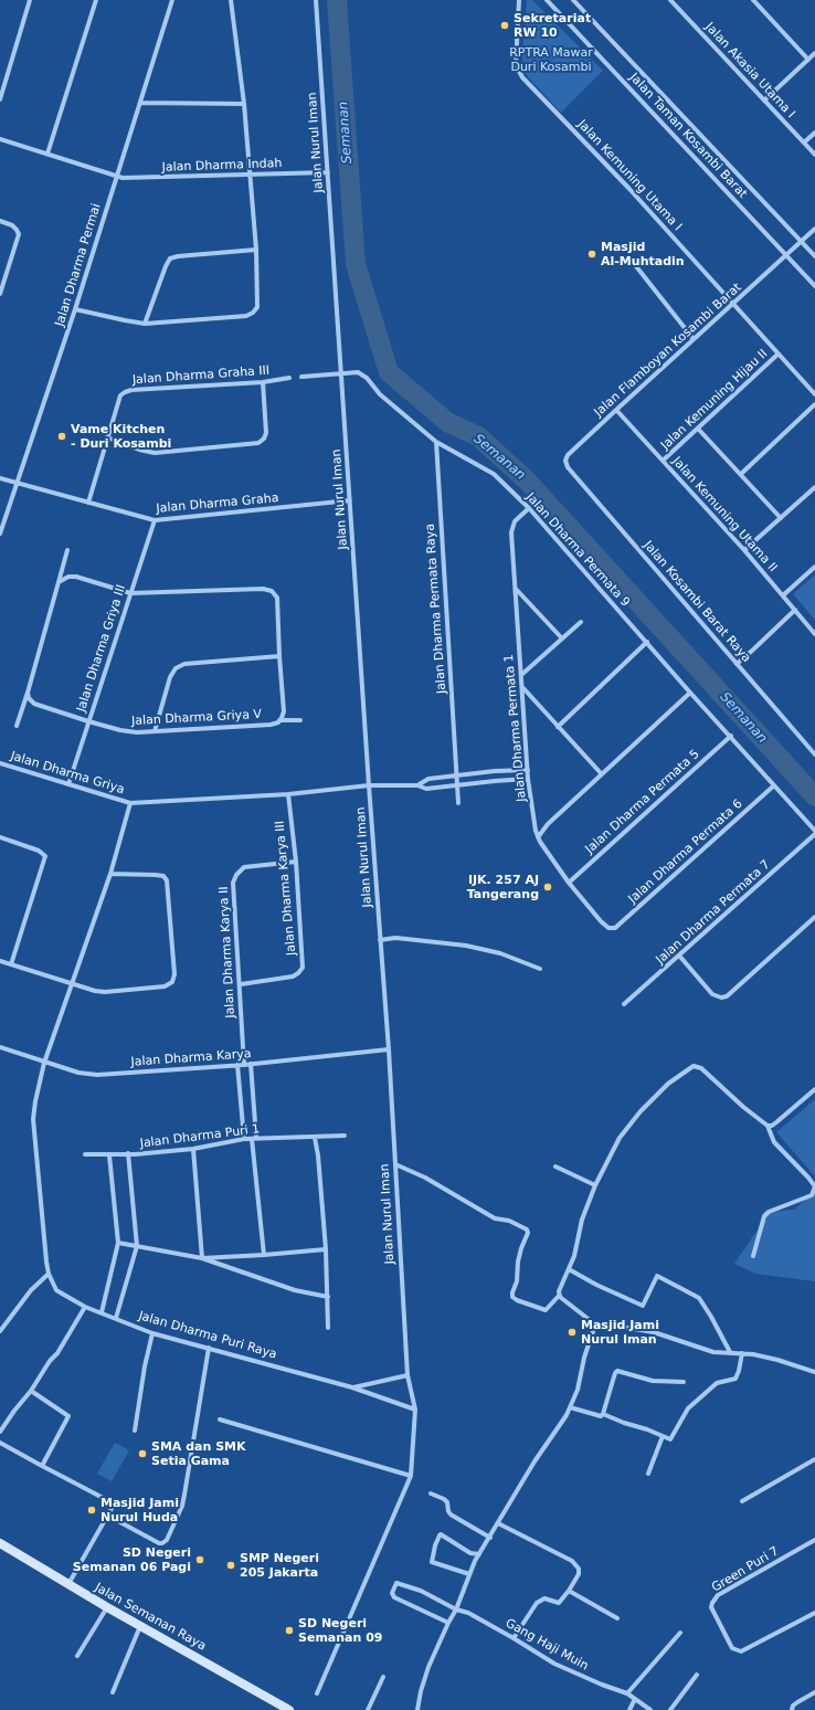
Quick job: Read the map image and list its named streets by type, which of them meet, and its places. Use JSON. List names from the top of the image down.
{
  "streets": {
    "street": [
      "Jalan Akasia Utama I",
      "Jalan Taman Kosambi Barat",
      "Jalan Nurul Iman",
      "Jalan Dharma Indah",
      "Jalan Kemuning Utama I",
      "Jalan Dharma Permai",
      "Jalan Flamboyan Kosambi Barat",
      "Jalan Dharma Graha III",
      "Jalan Kemuning Hijau II",
      "Jalan Dharma Graha",
      "Jalan Kemuning Utama II",
      "Jalan Dharma Permata 9",
      "Jalan Kosambi Barat Raya",
      "Jalan Dharma Permata Raya",
      "Jalan Dharma Griya III",
      "Jalan Dharma Griya V",
      "Jalan Dharma Permata 1",
      "Jalan Dharma Griya",
      "Jalan Dharma Permata 5",
      "Jalan Dharma Permata 6",
      "Jalan Dharma Karya III",
      "Jalan Dharma Permata 7",
      "Jalan Dharma Karya II",
      "Jalan Dharma Karya",
      "Jalan Dharma Puri 1",
      "Jalan Dharma Puri Raya",
      "Green Puri 7",
      "Jalan Semanan Raya",
      "Gang Haji Muin"
    ]
  },
  "crossings": [
    ["Jalan Taman Kosambi Barat", "Jalan Flamboyan Kosambi Barat"],
    ["Jalan Nurul Iman", "Jalan Dharma Indah"],
    ["Jalan Nurul Iman", "Jalan Dharma Graha"],
    ["Jalan Nurul Iman", "Jalan Dharma Permata 9"],
    ["Jalan Nurul Iman", "Jalan Dharma Karya"],
    ["Jalan Nurul Iman", "Jalan Dharma Puri Raya"],
    ["Jalan Dharma Indah", "Jalan Dharma Permai"],
    ["Jalan Kemuning Utama I", "Jalan Flamboyan Kosambi Barat"],
    ["Jalan Kemuning Utama I", "Jalan Kemuning Hijau II"],
    ["Jalan Dharma Permai", "Jalan Dharma Graha"],
    ["Jalan Flamboyan Kosambi Barat", "Jalan Kemuning Utama II"],
    ["Jalan Flamboyan Kosambi Barat", "Jalan Kosambi Barat Raya"],
    ["Jalan Dharma Graha III", "Jalan Dharma Graha"],
    ["Jalan Kemuning Hijau II", "Jalan Kemuning Utama II"],
    ["Jalan Dharma Graha", "Jalan Dharma Griya III"],
    ["Jalan Dharma Permata 9", "Jalan Dharma Permata Raya"],
    ["Jalan Dharma Permata 9", "Jalan Dharma Permata 1"],
    ["Jalan Dharma Permata 9", "Jalan Dharma Permata 5"],
    ["Jalan Dharma Permata 9", "Jalan Dharma Permata 6"],
    ["Jalan Dharma Griya III", "Jalan Dharma Griya V"],
    ["Jalan Dharma Griya III", "Jalan Dharma Griya"],
    ["Jalan Dharma Permata 1", "Jalan Dharma Permata 5"],
    ["Jalan Dharma Permata 1", "Jalan Dharma Permata 6"],
    ["Jalan Dharma Griya", "Jalan Dharma Puri Raya"],
    ["Jalan Dharma Karya III", "Jalan Dharma Karya II"],
    ["Jalan Dharma Karya II", "Jalan Dharma Karya"],
    ["Jalan Dharma Karya", "Jalan Dharma Puri Raya"]
  ],
  "water": ["Semanan"],
  "parks": ["RPTRA Mawar Duri Kosambi"],
  "places": [
    "Sekretariat RW 10",
    "Masjid Al-Muhtadin",
    "Vame Kitchen - Duri Kosambi",
    "IJK. 257 AJ Tangerang",
    "Masjid Jami Nurul Iman",
    "SMA dan SMK Setia Gama",
    "Masjid Jami Nurul Huda",
    "SD Negeri Semanan 06 Pagi",
    "SMP Negeri 205 Jakarta",
    "SD Negeri Semanan 09"
  ]
}
